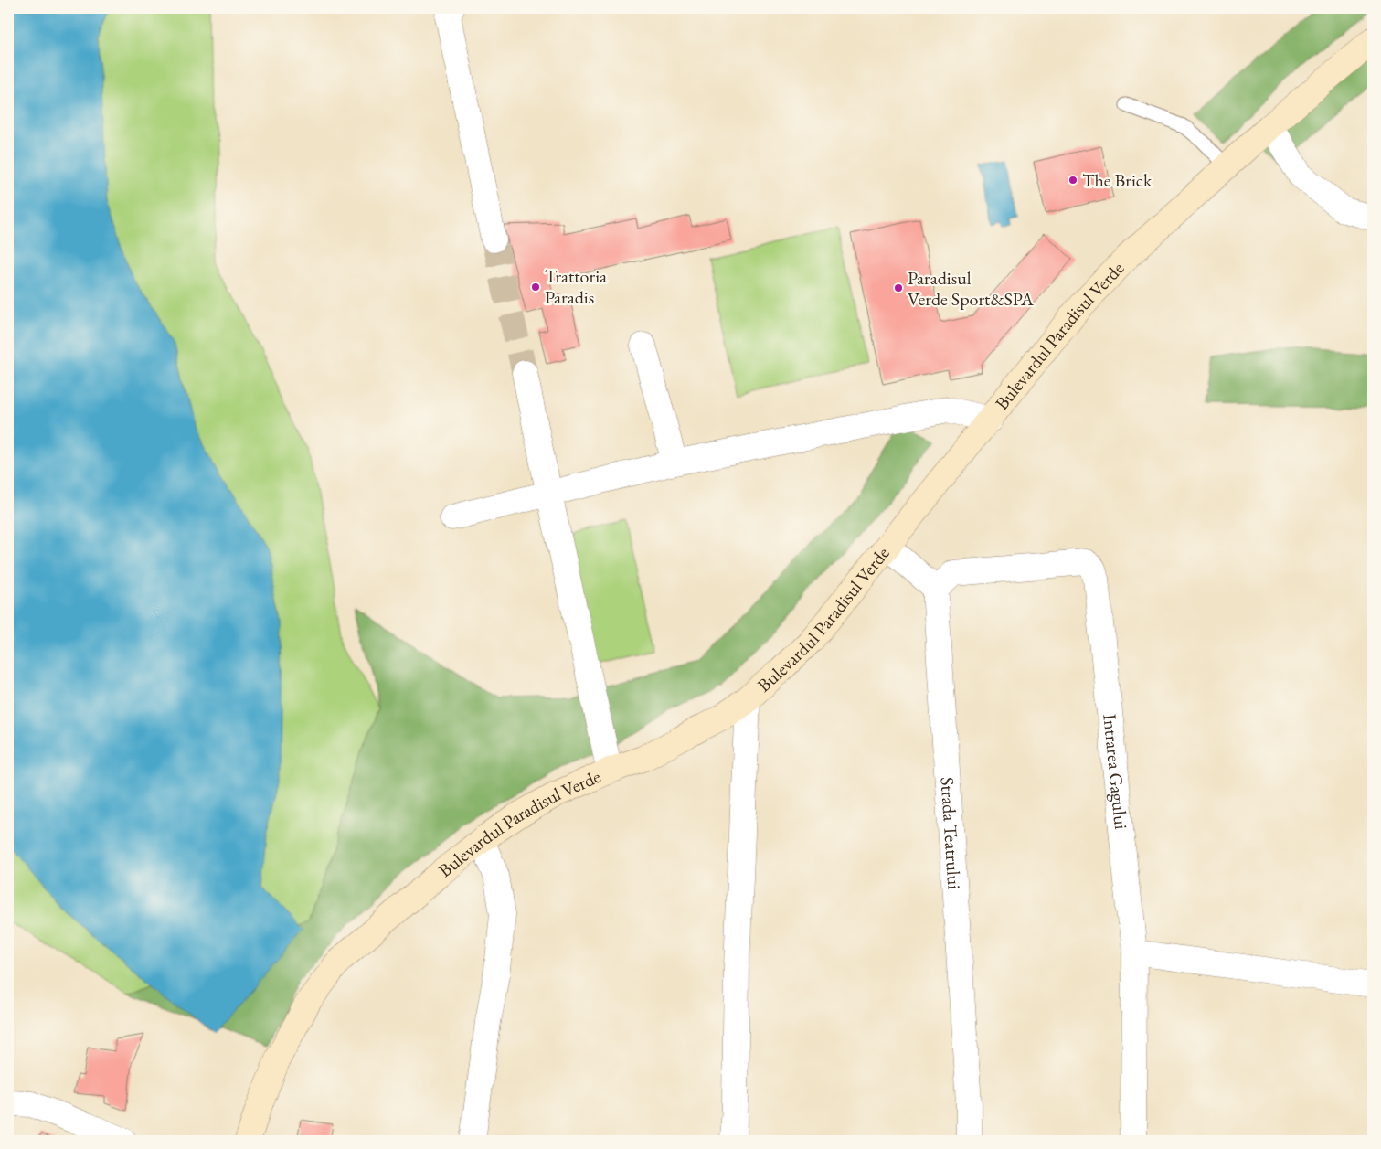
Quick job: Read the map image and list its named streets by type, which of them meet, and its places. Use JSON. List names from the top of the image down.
{
  "streets": {
    "street": ["Bulevardul Paradisul Verde", "Intrarea Gagului", "Strada Teatrului"]
  },
  "crossings": [
    ["Intrarea Gagului", "Strada Teatrului"]
  ],
  "places": ["The Brick", "Trattoria Paradis", "Paradisul Verde Sport&SPA"]
}
